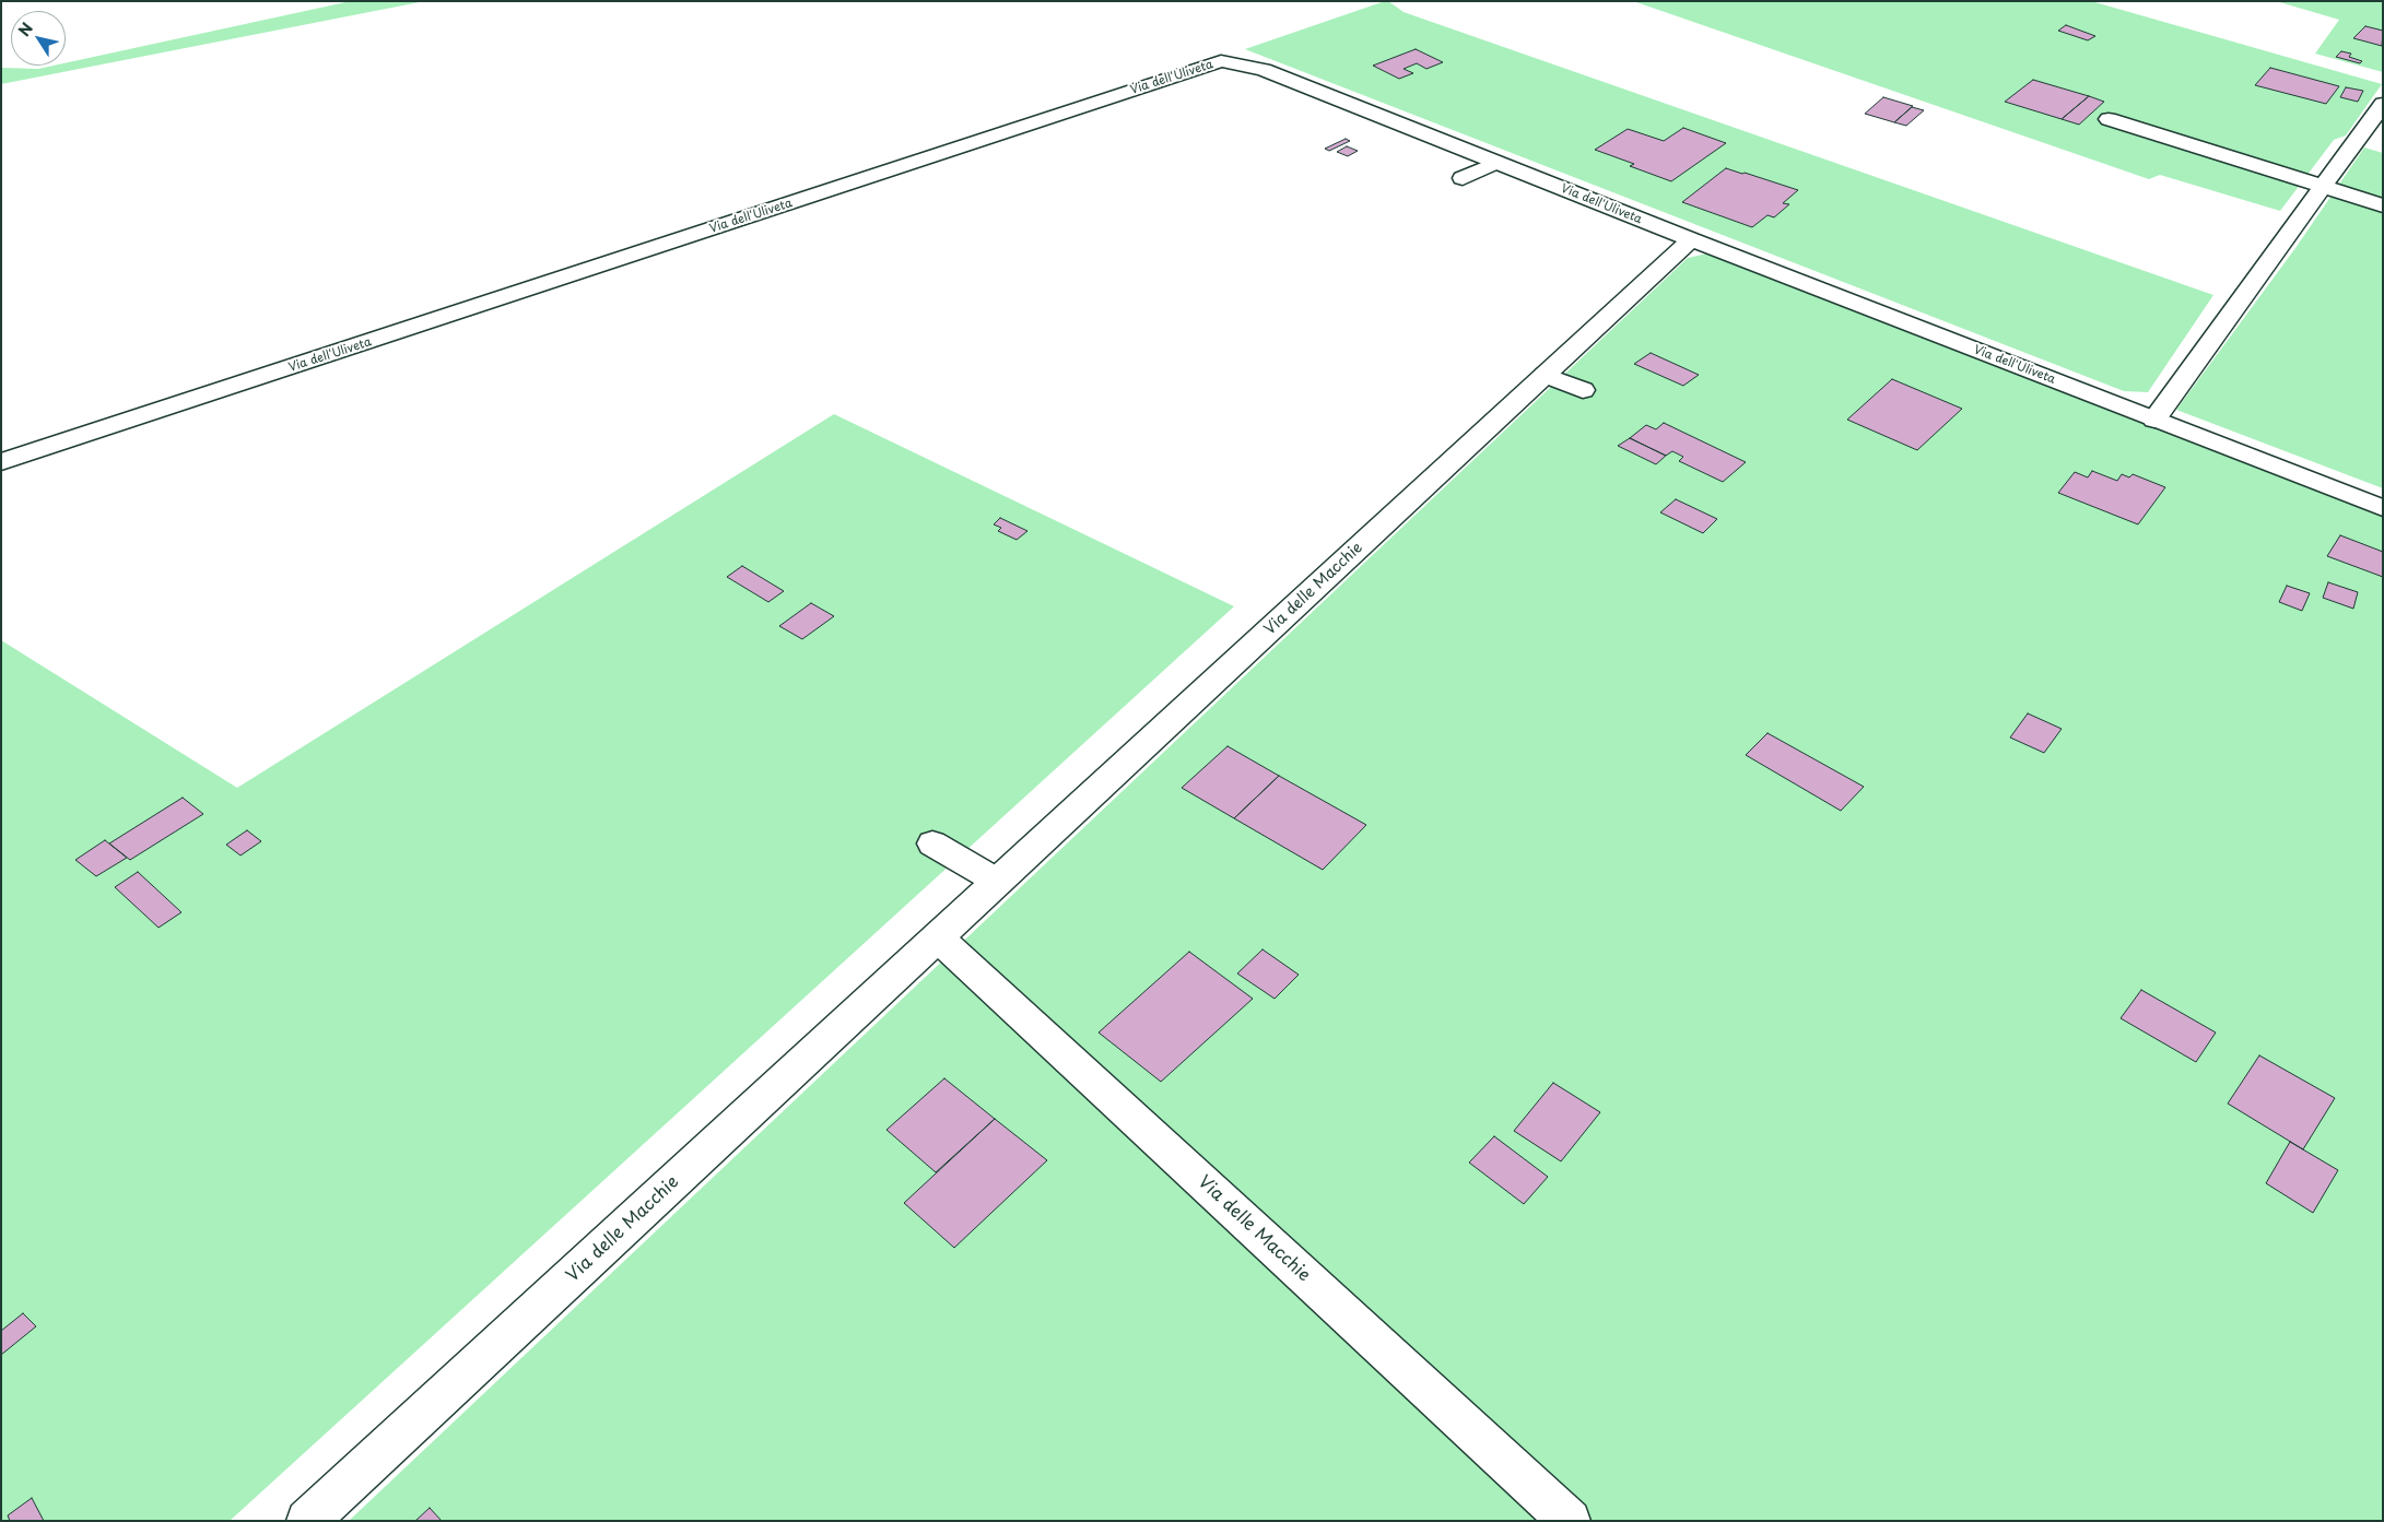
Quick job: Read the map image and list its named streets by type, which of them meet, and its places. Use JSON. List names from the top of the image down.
{
  "streets": {
    "street": ["Via dell'Uliveta", "Via delle Macchie"]
  },
  "crossings": [
    ["Via dell'Uliveta", "Via delle Macchie"]
  ],
  "north": "top left"
}
